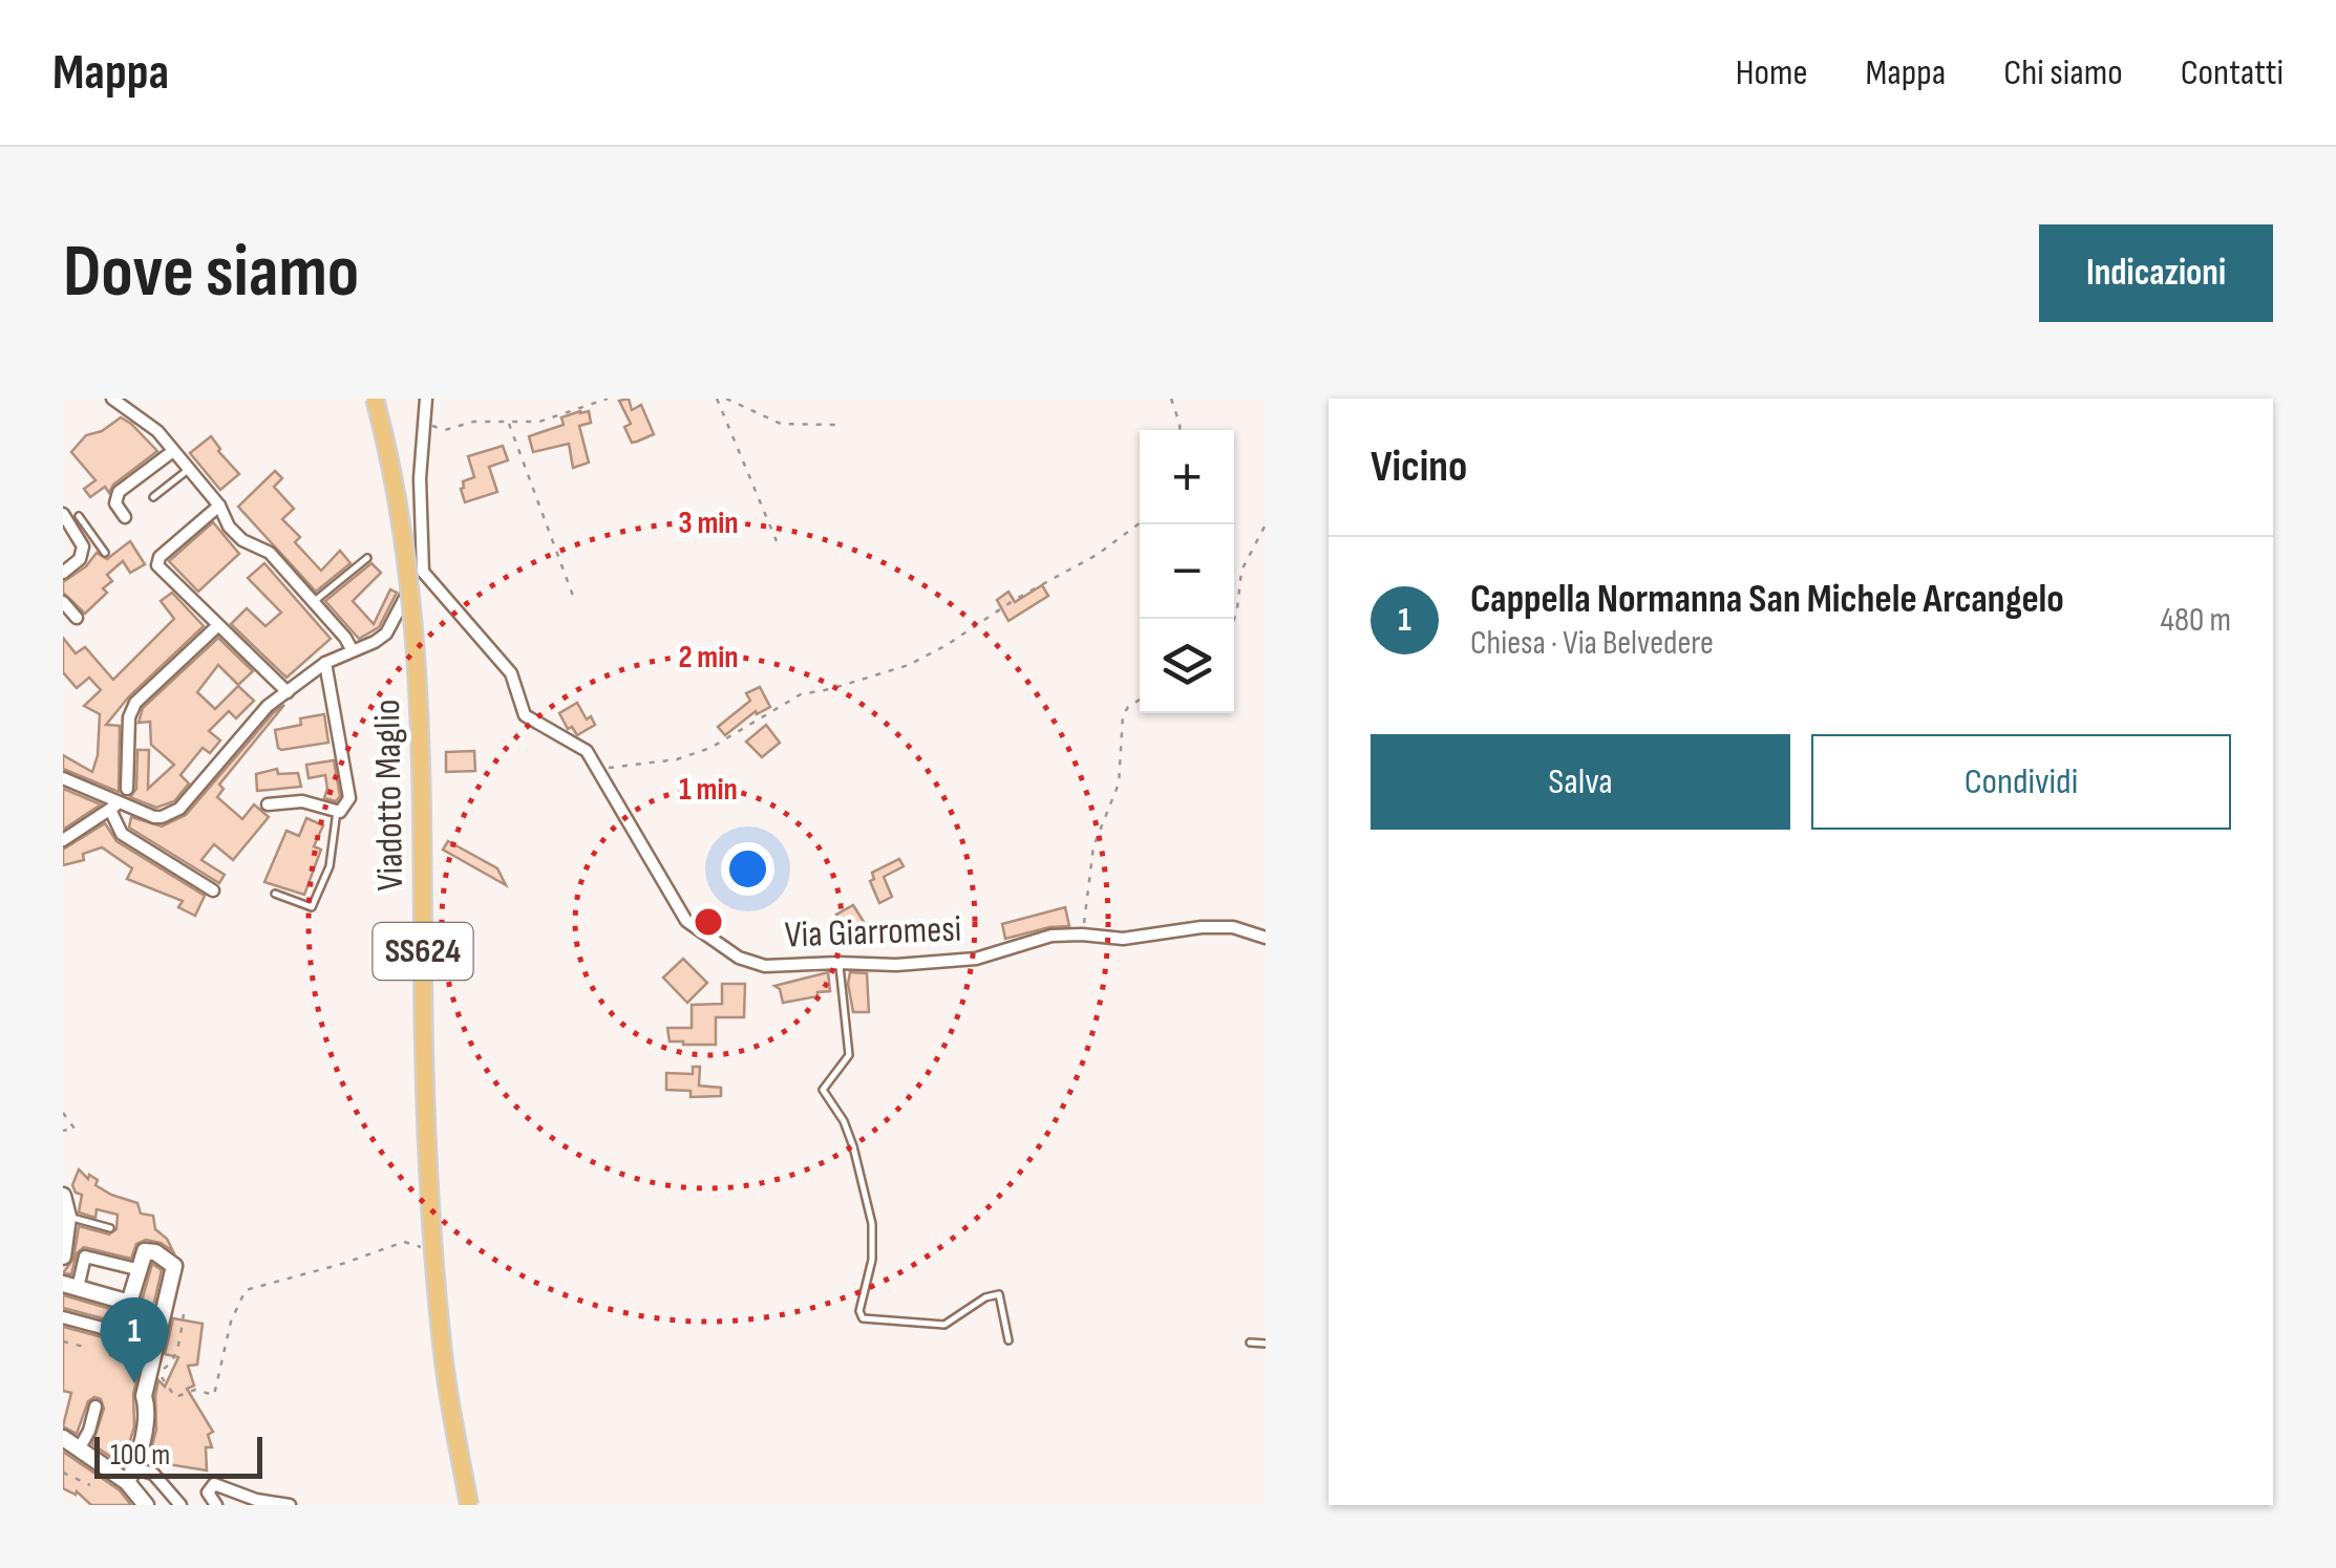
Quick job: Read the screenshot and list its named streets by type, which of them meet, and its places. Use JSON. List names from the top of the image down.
{
  "streets": {
    "main road": ["Viadotto Maglio", "SS624"],
    "street": ["Via Giarromesi"]
  },
  "scale_bar": "100 m",
  "page": {
    "header": "Mappa",
    "nav": [
      "Home",
      "Mappa",
      "Chi siamo",
      "Contatti"
    ],
    "buttons": [
      "Indicazioni",
      ["Salva", "Condividi"]
    ],
    "title": "Dove siamo",
    "heading": "Vicino",
    "map_buttons": ["+", "−"],
    "list": [
      {
        "mark": "1",
        "name": "Cappella Normanna San Michele Arcangelo",
        "note": "Chiesa · Via Belvedere",
        "value": "480 m"
      }
    ],
    "pins": "1",
    "scale": "100 m"
  },
  "rings": ["3 min", "2 min", "1 min"]
}
